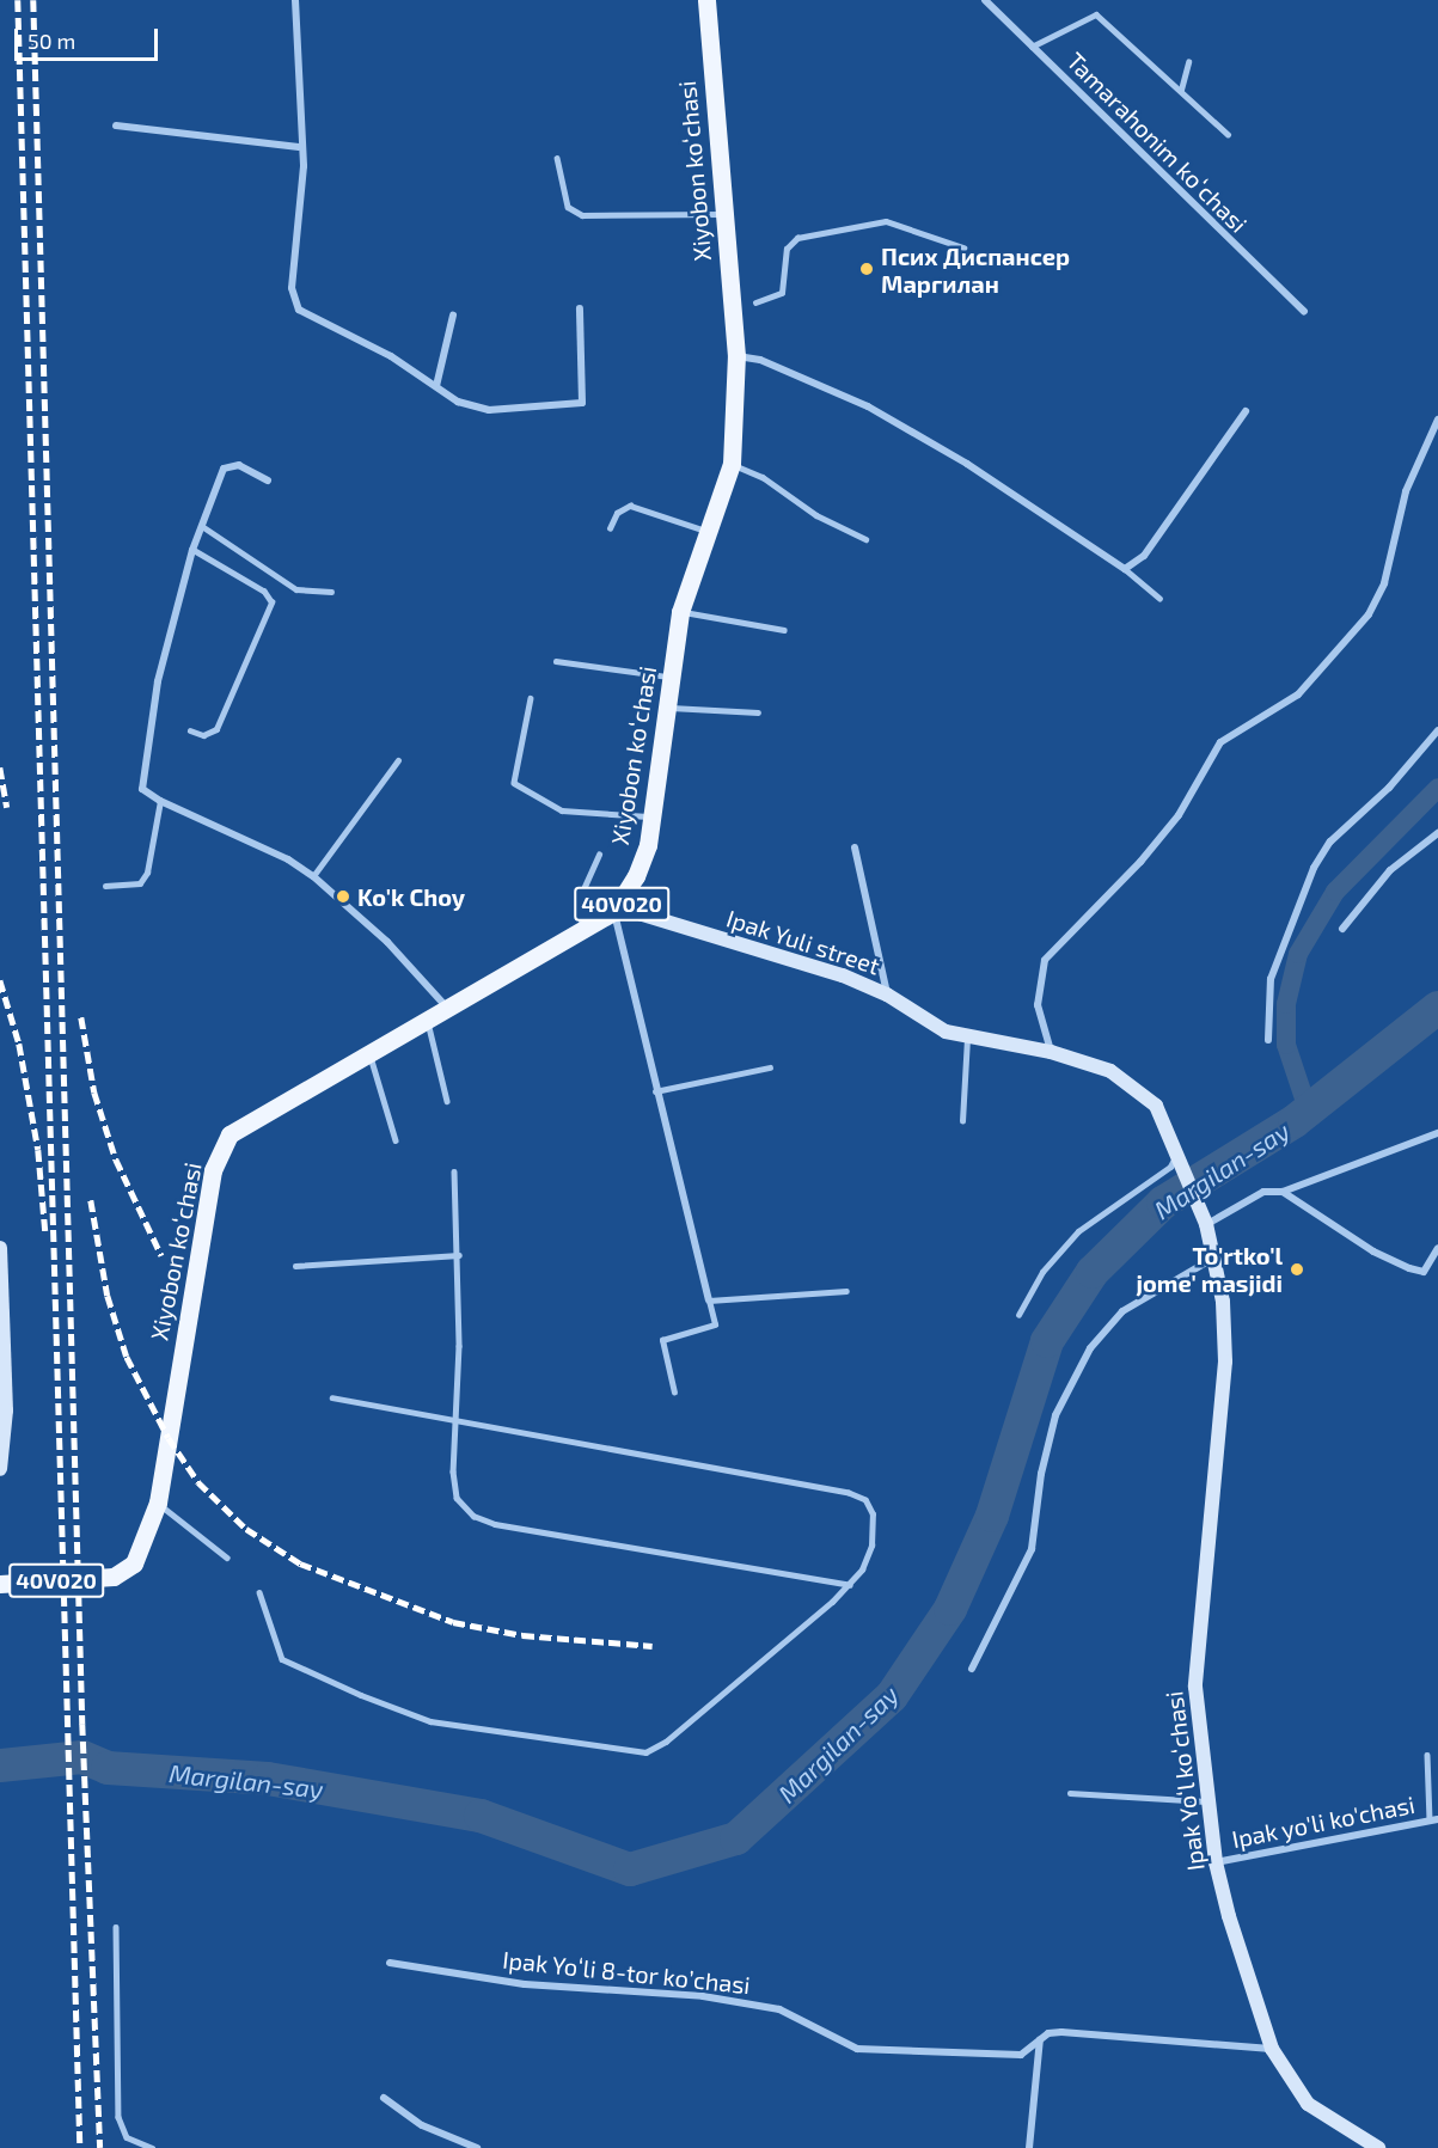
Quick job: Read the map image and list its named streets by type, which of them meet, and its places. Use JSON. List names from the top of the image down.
{
  "streets": {
    "main road": ["Xiyobon koʻchasi", "40V020"],
    "street": [
      "Tamarahonim koʻchasi",
      "Ipak Yuli street",
      "Ipak Yoʻl koʻchasi",
      "Ipak yo'li ko'chasi",
      "Ipak Yoʻli 8-tor koʼchasi"
    ]
  },
  "crossings": [
    ["Xiyobon koʻchasi", "Ipak Yuli street"],
    ["Ipak Yuli street", "Ipak Yoʻl koʻchasi"],
    ["Ipak Yoʻl koʻchasi", "Ipak yo'li ko'chasi"],
    ["Ipak Yoʻl koʻchasi", "Ipak Yoʻli 8-tor koʼchasi"]
  ],
  "water": ["Margilan-say"],
  "places": ["Псих Диспансер Маргилан", "Ko'k Choy", "To'rtko'l jome' masjidi"],
  "scale_bar": "50 m"
}
